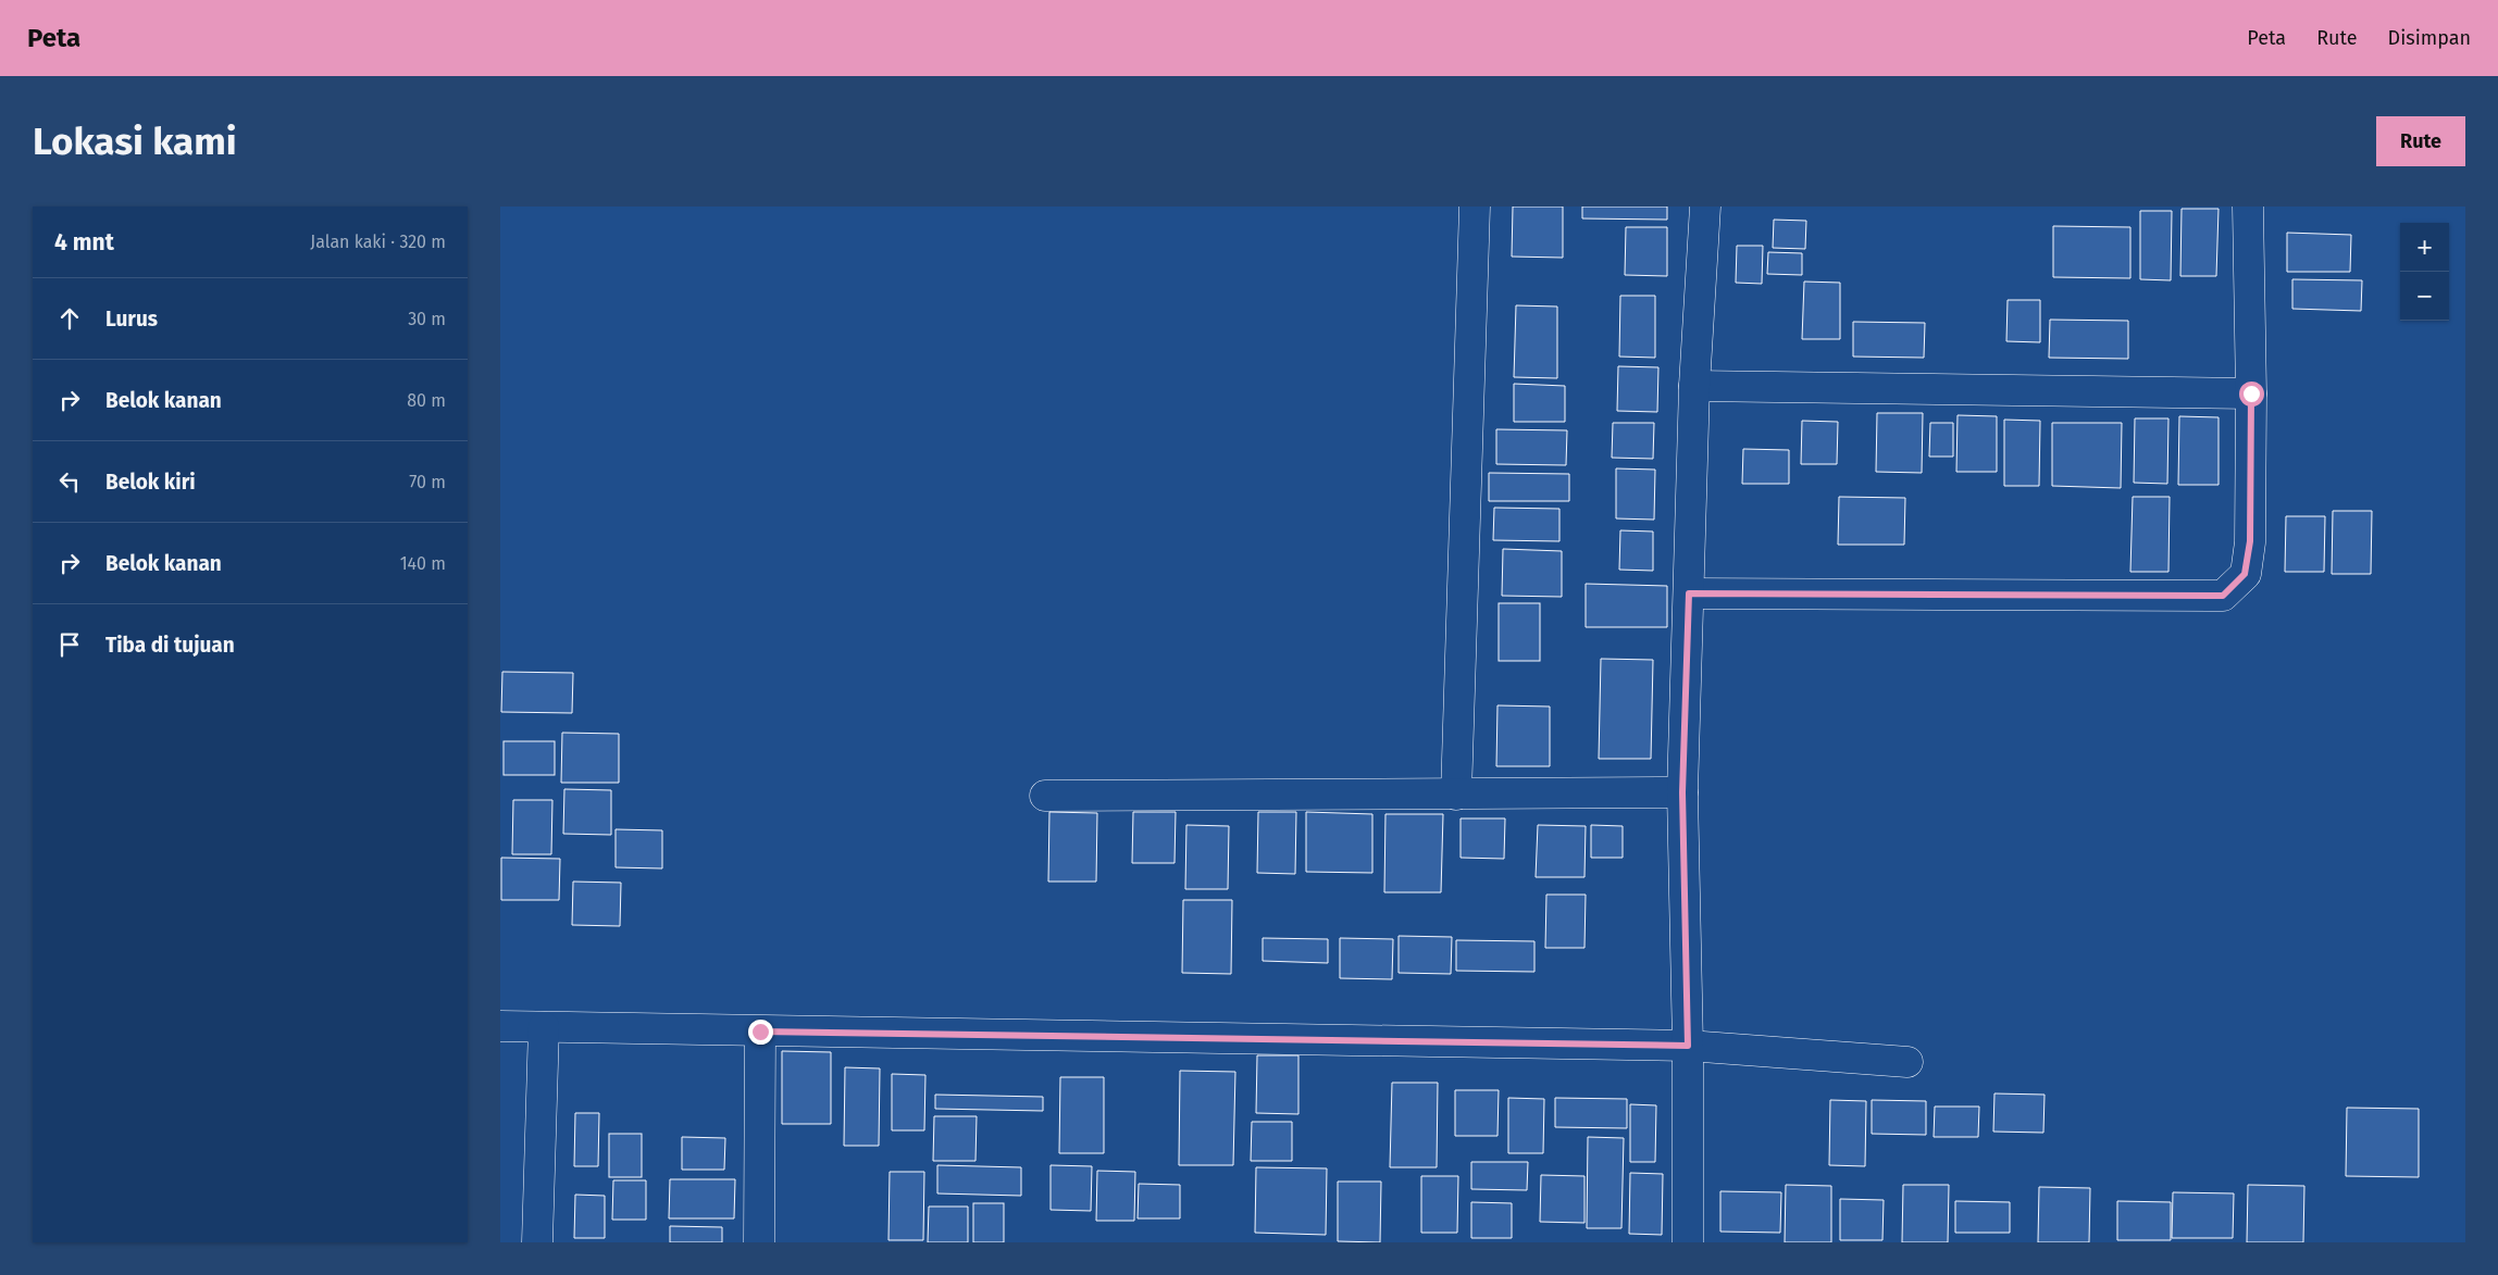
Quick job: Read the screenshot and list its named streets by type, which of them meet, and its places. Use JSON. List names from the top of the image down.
{
  "page": {
    "header": "Peta",
    "nav": ["Peta", "Rute", "Disimpan"],
    "buttons": "Rute",
    "title": "Lokasi kami",
    "heading": ["4 mnt", "Jalan kaki · 320 m"],
    "map_buttons": ["+", "−"],
    "list": [
      ["Lurus", "30 m"],
      ["Belok kanan", "80 m"],
      ["Belok kiri", "70 m"],
      ["Belok kanan", "140 m"],
      "Tiba di tujuan"
    ]
  }
}
